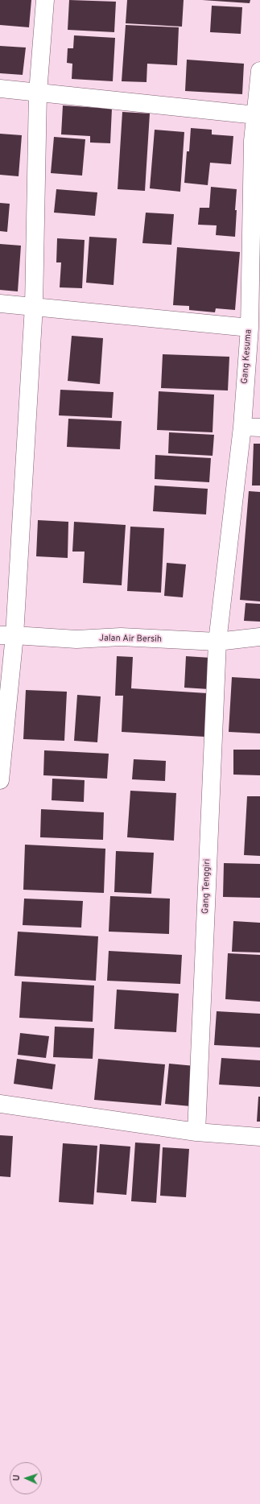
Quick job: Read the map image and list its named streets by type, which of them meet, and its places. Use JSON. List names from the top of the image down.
{
  "streets": {
    "street": ["Gang Kesuma", "Jalan Air Bersih", "Gang Tenggiri"]
  },
  "crossings": [
    ["Gang Kesuma", "Jalan Air Bersih"],
    ["Gang Kesuma", "Gang Tenggiri"],
    ["Jalan Air Bersih", "Gang Tenggiri"]
  ],
  "north": "left"
}
